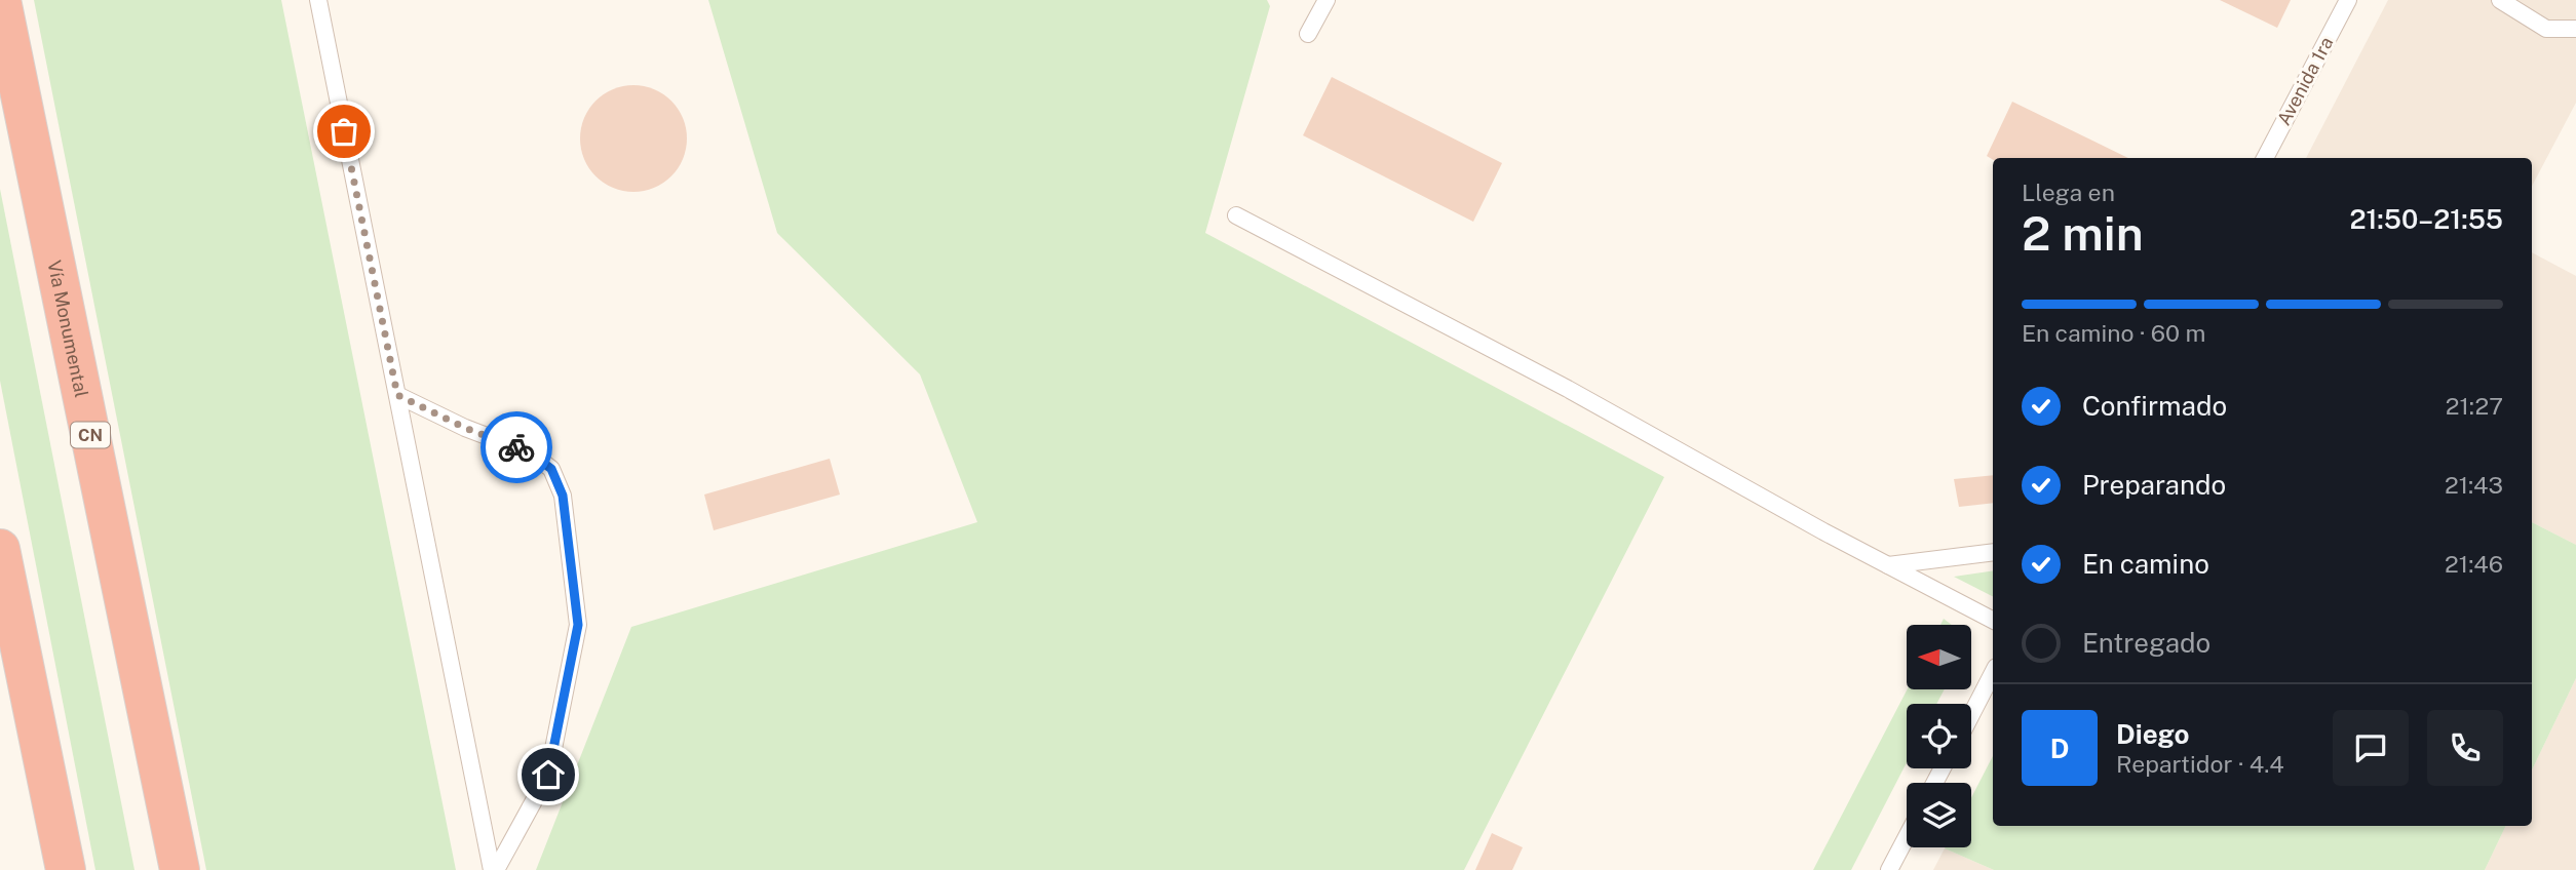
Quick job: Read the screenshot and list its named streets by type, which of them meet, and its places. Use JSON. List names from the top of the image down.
{
  "streets": {
    "highway": ["Vía Monumental", "CN"],
    "lane": ["Avenida 1ra"]
  },
  "north": "left",
  "page": {
    "heading": ["2 min", "Llega en", "21:50–21:55"],
    "panel": ["Diego", "Repartidor · 4.4"],
    "bar": "En camino · 60 m",
    "list": [
      ["Confirmado", "21:27"],
      ["Preparando", "21:43"],
      ["En camino", "21:46"],
      "Entregado"
    ],
    "round": "D"
  }
}
